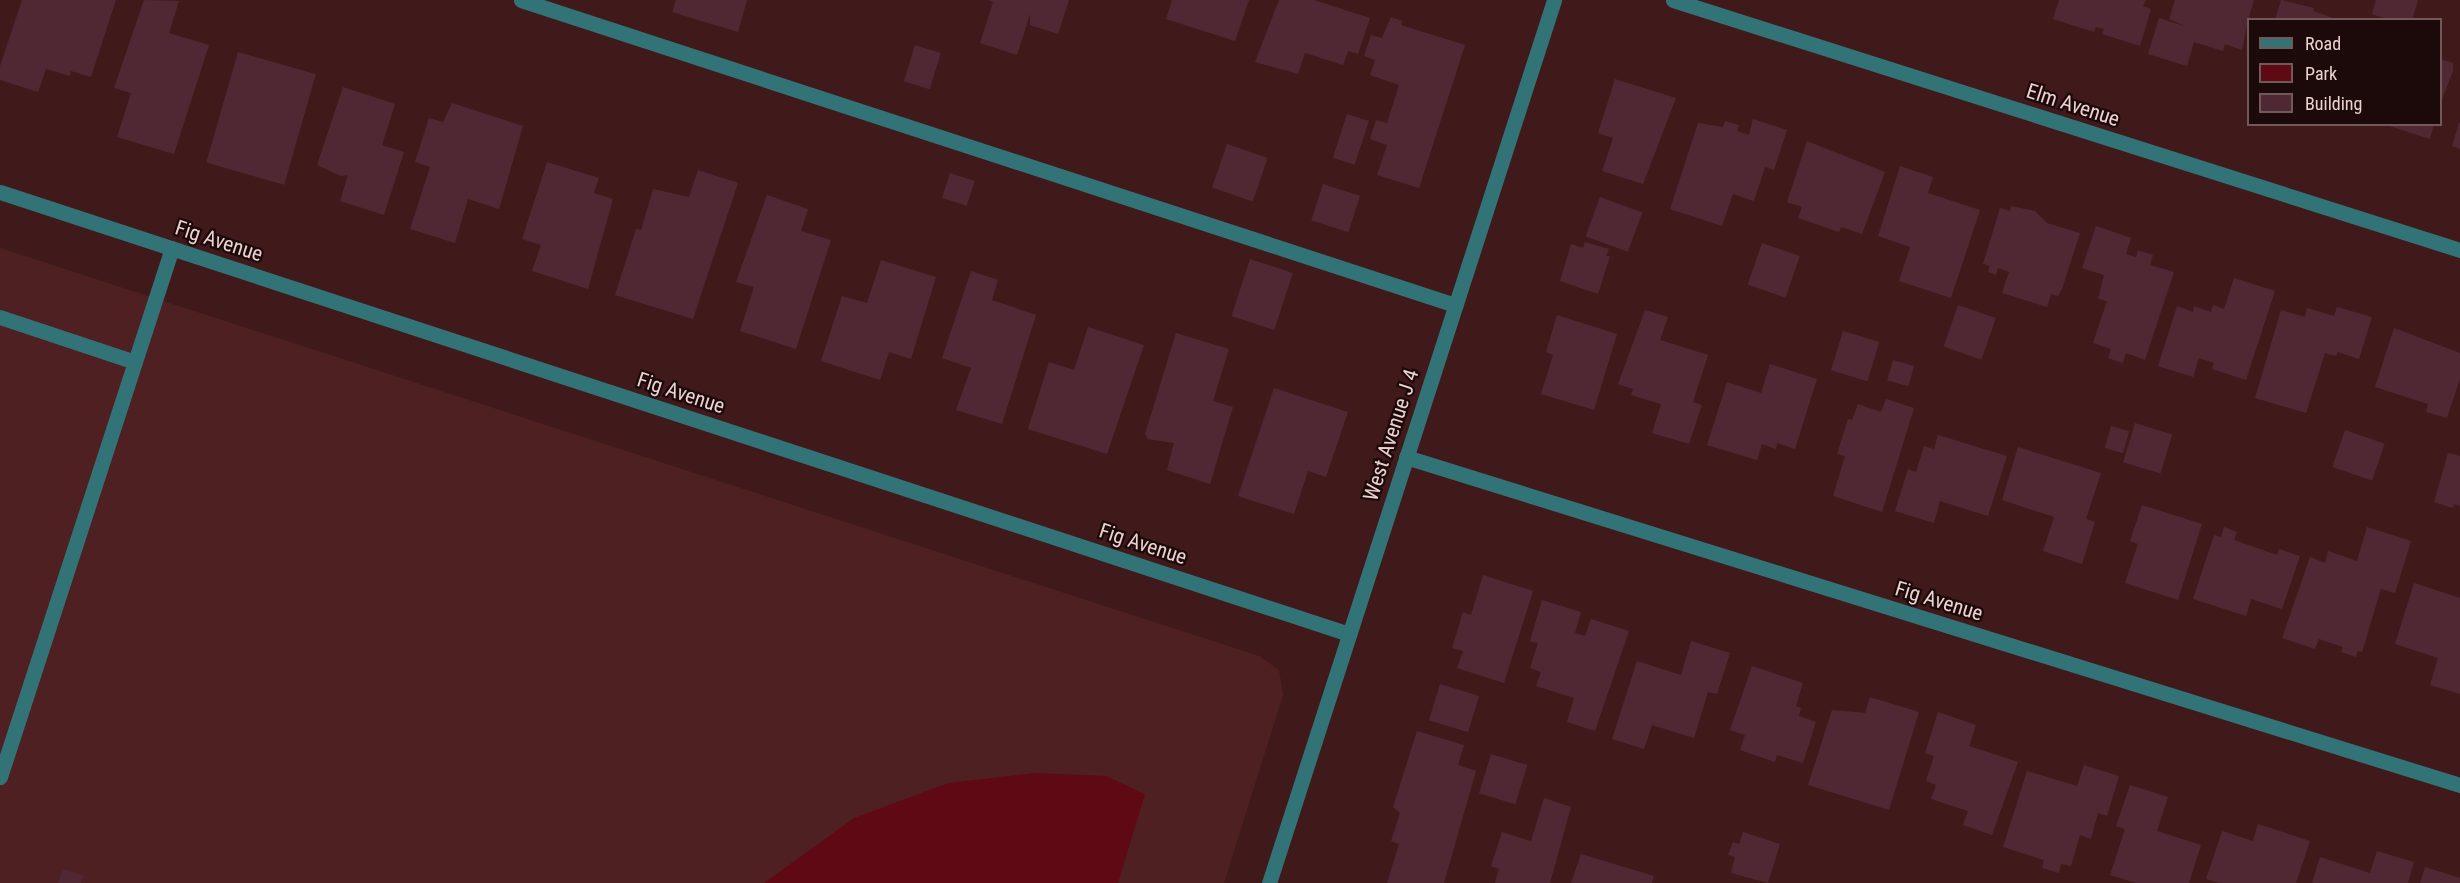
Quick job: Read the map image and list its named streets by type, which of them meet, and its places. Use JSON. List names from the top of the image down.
{
  "streets": {
    "street": ["Elm Avenue", "Fig Avenue", "West Avenue J 4"]
  },
  "crossings": [
    ["Fig Avenue", "West Avenue J 4"]
  ],
  "legend": ["Road", "Park", "Building"]
}
